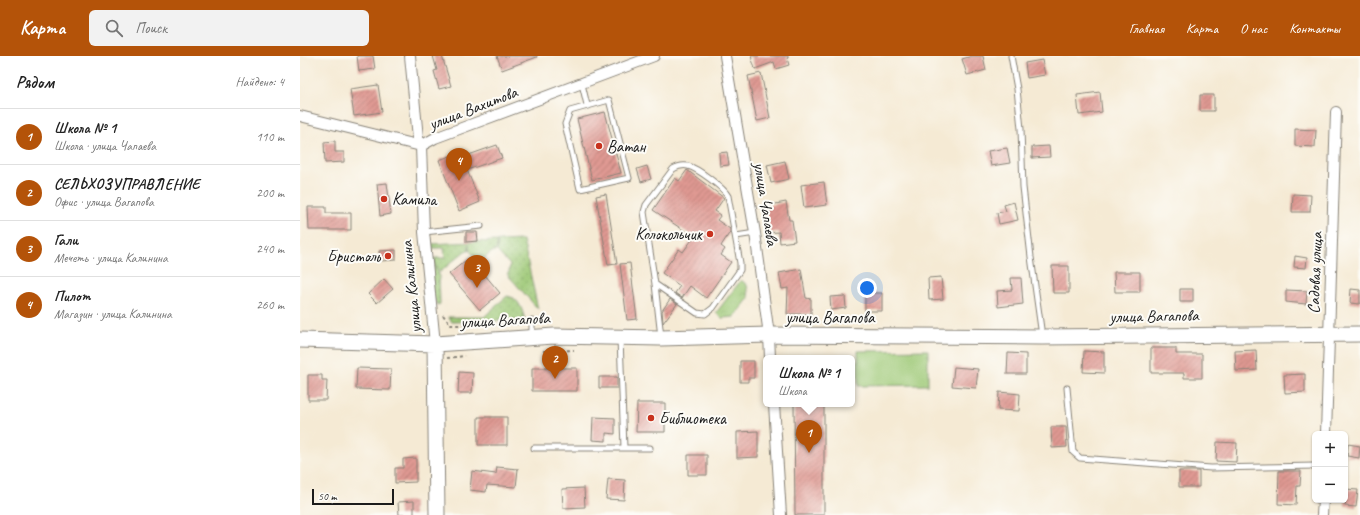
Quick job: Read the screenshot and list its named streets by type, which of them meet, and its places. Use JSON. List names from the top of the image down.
{
  "streets": {
    "street": [
      "улица Вахитова",
      "улица Чапаева",
      "Садовая улица",
      "улица Калинина",
      "улица Вагапова"
    ]
  },
  "crossings": [
    ["улица Вахитова", "улица Калинина"],
    ["улица Чапаева", "улица Вагапова"],
    ["Садовая улица", "улица Вагапова"],
    ["улица Калинина", "улица Вагапова"]
  ],
  "places": [
    "Ватан",
    "Камила",
    "Колокольчик",
    "Бристоль",
    "Библиотека"
  ],
  "scale_bar": "50 m",
  "page": {
    "header": "Карта",
    "search": "Поиск",
    "nav": [
      "Главная",
      "Карта",
      "О нас",
      "Контакты"
    ],
    "heading": ["Рядом", "Найдено: 4"],
    "list": [
      {
        "mark": "1",
        "name": "Школа № 1",
        "note": "Школа · улица Чапаева",
        "value": "110 m"
      },
      {
        "mark": "2",
        "name": "СЕЛЬХОЗУПРАВЛЕНИЕ",
        "note": "Офис · улица Вагапова",
        "value": "200 m"
      },
      {
        "mark": "3",
        "name": "Гали",
        "note": "Мечеть · улица Калинина",
        "value": "240 m"
      },
      {
        "mark": "4",
        "name": "Пилот",
        "note": "Магазин · улица Калинина",
        "value": "260 m"
      }
    ],
    "pins": [
      "4",
      "3",
      "2",
      "1"
    ],
    "popup": ["Школа № 1", "Школа"],
    "map_buttons": ["+", "−"],
    "scale": "50 m"
  }
}
